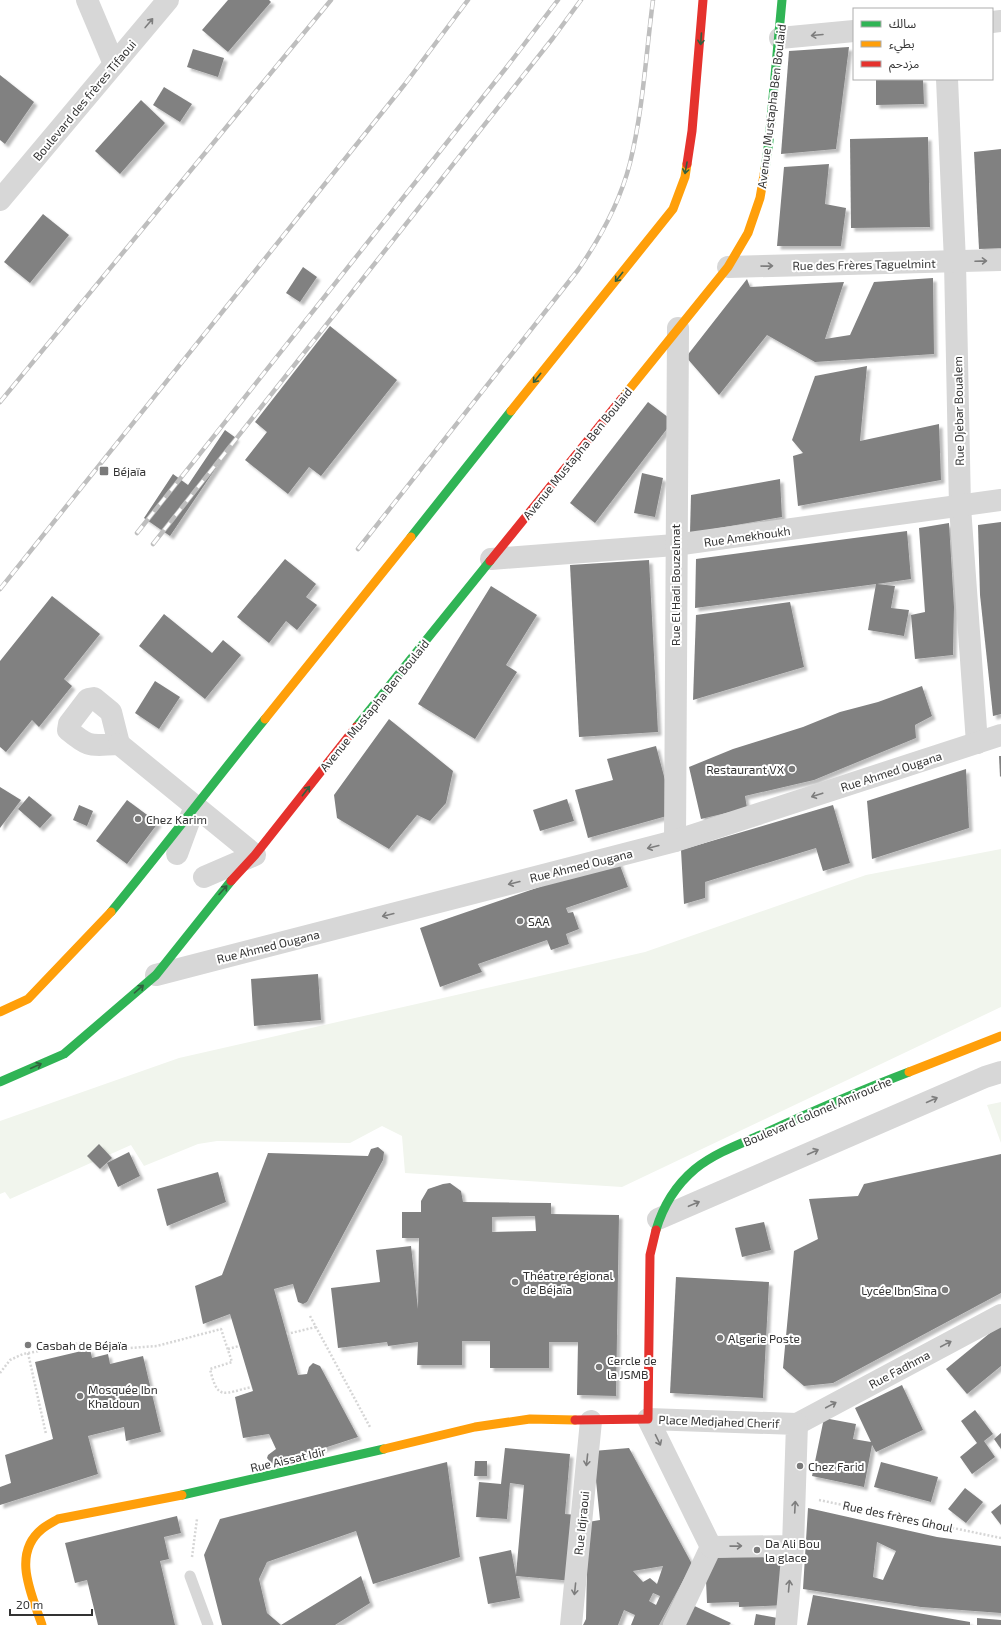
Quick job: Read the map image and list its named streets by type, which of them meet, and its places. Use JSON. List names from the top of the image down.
{
  "streets": {
    "main road": ["Avenue Mustapha Ben Boulaid", "Boulevard Colonel Amirouche", "Rue Aissat Idir"],
    "street": [
      "Boulevard des frères Tifaoui",
      "Rue des Frères Taguelmint",
      "Rue Djebar Boualem",
      "Rue Amekhoukh",
      "Rue El Hadi Bouzelmat",
      "Rue Ahmed Ougana",
      "Rue Fadhma",
      "Place Medjahed Cherif",
      "Rue Idjraoui"
    ],
    "path": ["Rue des frères Ghoul"]
  },
  "crossings": [
    ["Avenue Mustapha Ben Boulaid", "Rue des Frères Taguelmint"],
    ["Avenue Mustapha Ben Boulaid", "Rue Amekhoukh"],
    ["Avenue Mustapha Ben Boulaid", "Rue El Hadi Bouzelmat"],
    ["Avenue Mustapha Ben Boulaid", "Rue Ahmed Ougana"],
    ["Rue des Frères Taguelmint", "Rue Djebar Boualem"],
    ["Rue Djebar Boualem", "Rue Amekhoukh"],
    ["Rue Djebar Boualem", "Rue Ahmed Ougana"],
    ["Rue Amekhoukh", "Rue El Hadi Bouzelmat"],
    ["Rue El Hadi Bouzelmat", "Rue Ahmed Ougana"],
    ["Boulevard Colonel Amirouche", "Place Medjahed Cherif"],
    ["Boulevard Colonel Amirouche", "Rue Aissat Idir"],
    ["Rue Fadhma", "Place Medjahed Cherif"],
    ["Place Medjahed Cherif", "Rue Aissat Idir"],
    ["Place Medjahed Cherif", "Rue des frères Ghoul"],
    ["Rue Aissat Idir", "Rue Idjraoui"]
  ],
  "one_way": ["Rue des Frères Taguelmint", "Rue Ahmed Ougana", "Rue Fadhma"],
  "places": {
    "transit": ["Béjaïa"],
    "other": [
      "Restaurant VX",
      "Chez Karim",
      "SAA",
      "Théatre régional de Béjaïa",
      "Lycée Ibn Sina",
      "Algerie Poste",
      "Casbah de Béjaïa",
      "Cercle de la JSMB",
      "Mosquée Ibn Khaldoun",
      "Chez Farid",
      "Da Ali Bou la glace"
    ]
  },
  "legend": ["سالك", "بطيء", "مزدحم"],
  "scale_bar": "20 m"
}
